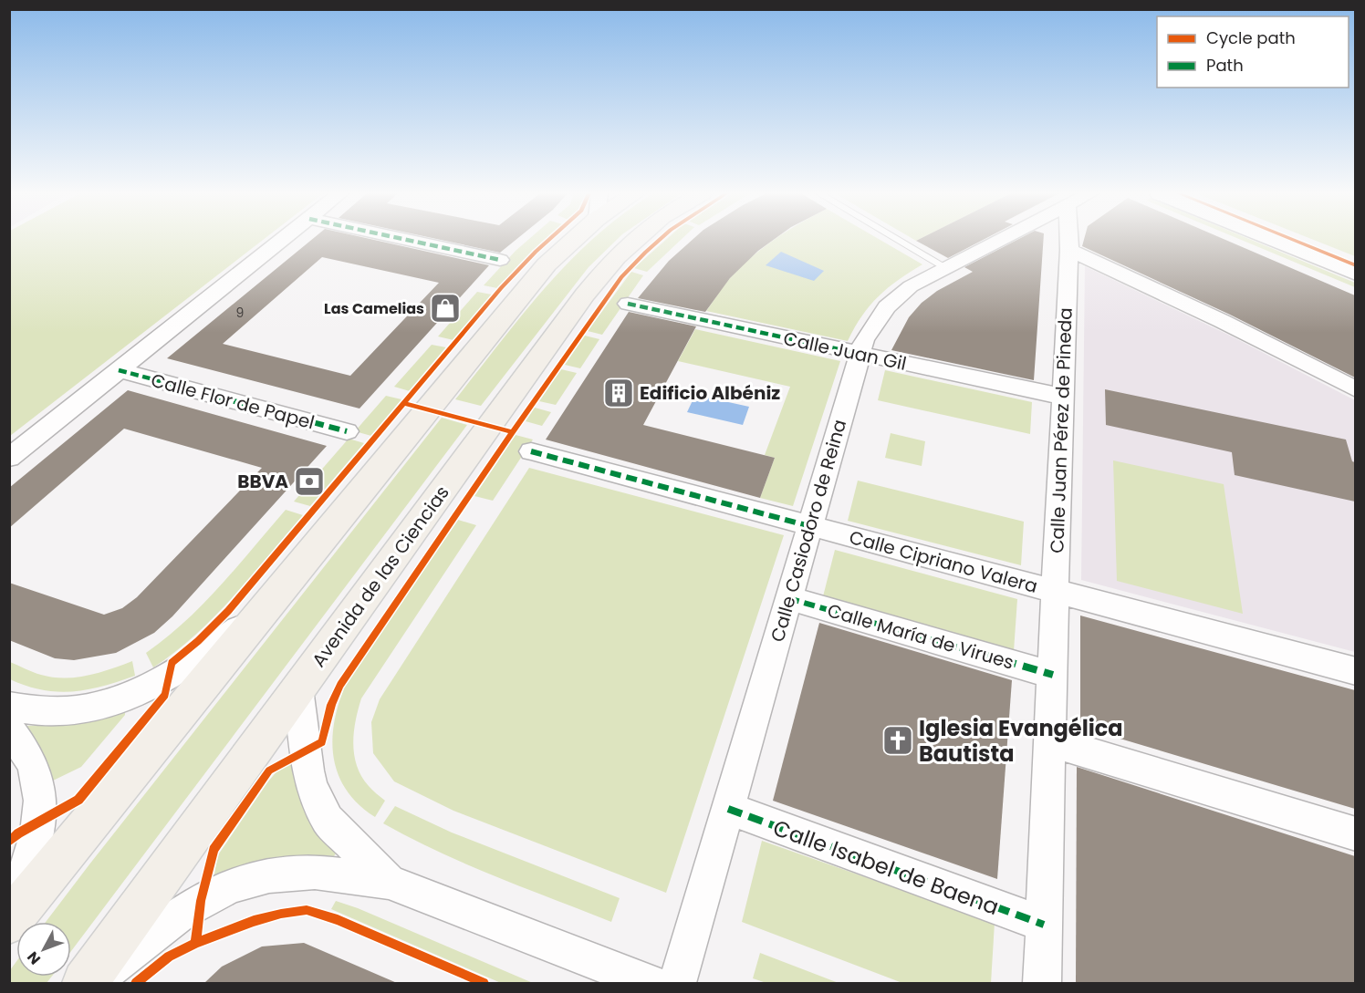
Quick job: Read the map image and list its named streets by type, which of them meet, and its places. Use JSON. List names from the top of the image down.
{
  "streets": {
    "main road": ["Avenida de las Ciencias"],
    "street": [
      "Calle Juan Gil",
      "Calle Flor de Papel",
      "Calle Juan Pérez de Pineda",
      "Calle Casiodoro de Reina",
      "Calle Cipriano Valera",
      "Calle María de Virues",
      "Calle Isabel de Baena"
    ]
  },
  "crossings": [
    ["Calle Juan Gil", "Calle Juan Pérez de Pineda"],
    ["Calle Juan Gil", "Calle Casiodoro de Reina"],
    ["Calle Juan Pérez de Pineda", "Calle Cipriano Valera"],
    ["Calle Juan Pérez de Pineda", "Calle María de Virues"],
    ["Calle Juan Pérez de Pineda", "Calle Isabel de Baena"],
    ["Calle Casiodoro de Reina", "Calle Cipriano Valera"],
    ["Calle Casiodoro de Reina", "Calle María de Virues"],
    ["Calle Casiodoro de Reina", "Calle Isabel de Baena"]
  ],
  "places": {
    "shop": ["Las Camelias"],
    "building": ["Edificio Albéniz"],
    "bank": ["BBVA"],
    "church": ["Iglesia Evangélica Bautista"]
  },
  "house_numbers": ["9"],
  "legend": ["Cycle path", "Path"],
  "north": "bottom left"
}
